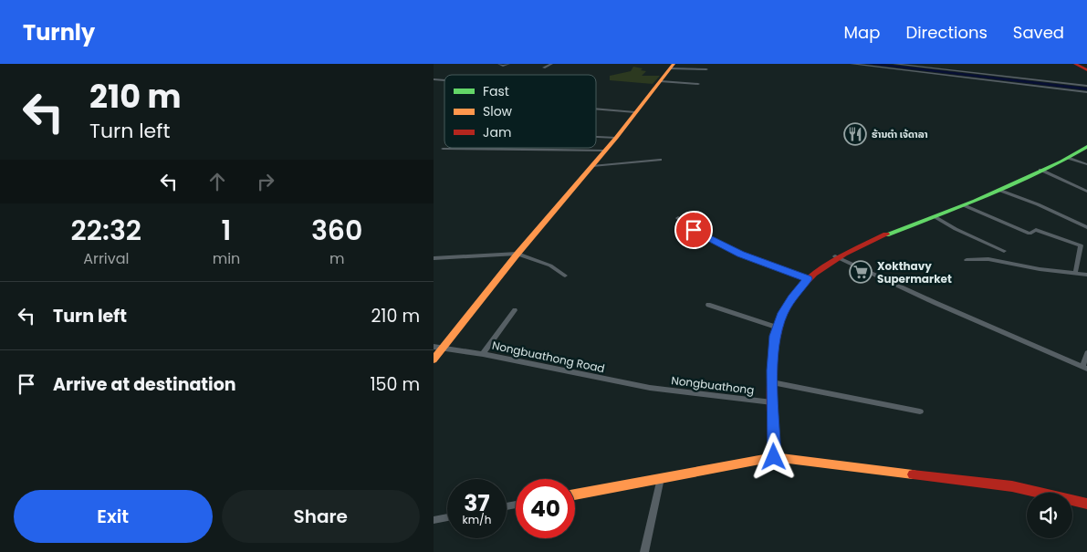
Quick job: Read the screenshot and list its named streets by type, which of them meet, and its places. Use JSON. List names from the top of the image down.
{
  "streets": {
    "street": ["Nongbuathong Road", "Nongbuathong"]
  },
  "crossings": [
    ["Nongbuathong Road", "Nongbuathong"]
  ],
  "places": {
    "restaurant": ["ຮ້ານຕຳ ເຈ້ດາລາ"],
    "supermarket": ["Xokthavy Supermarket"]
  },
  "legend": ["Fast", "Slow", "Jam"],
  "page": {
    "header": "Turnly",
    "nav": ["Map", "Directions", "Saved"],
    "turn": ["210 m", "Turn left"],
    "eta": [
      "22:32",
      "Arrival",
      "1",
      "min",
      "360",
      "m"
    ],
    "list": [
      {
        "name": "Turn left",
        "value": "210 m"
      },
      {
        "name": "Arrive at destination",
        "value": "150 m"
      }
    ],
    "speed": "37 km/h",
    "limit": "40",
    "buttons": ["Exit", "Share"]
  }
}
